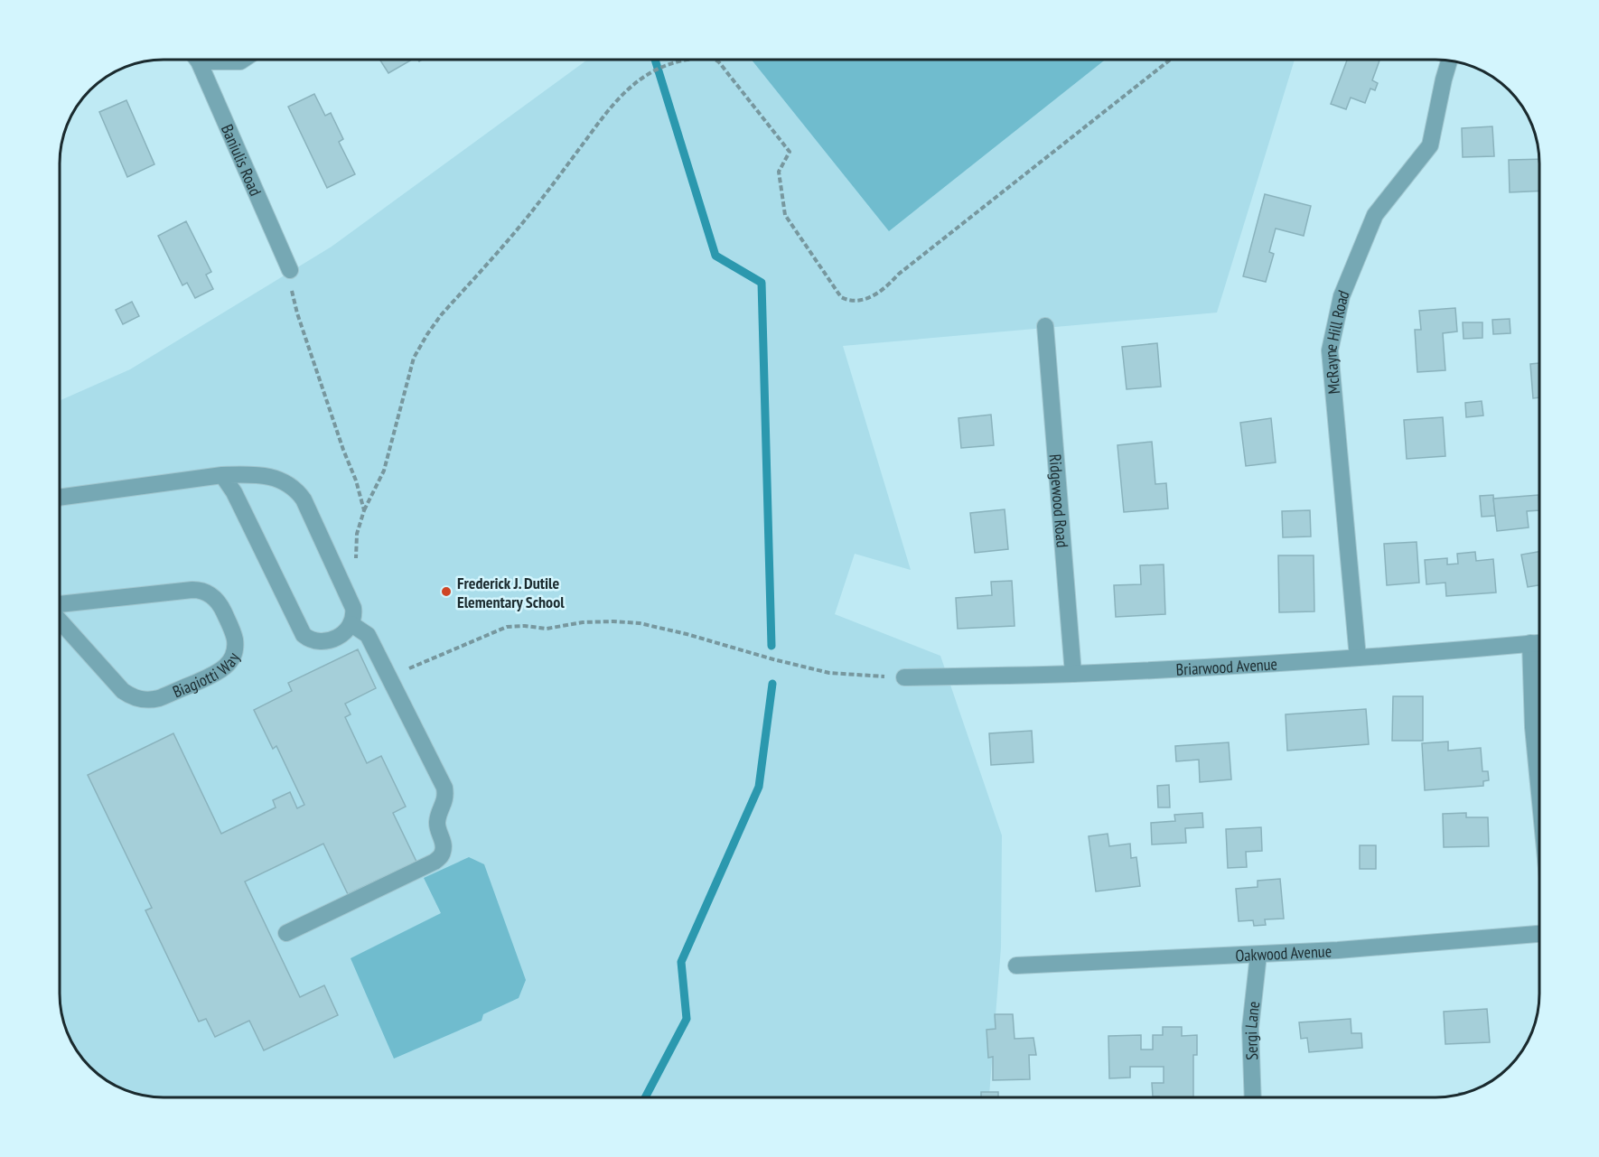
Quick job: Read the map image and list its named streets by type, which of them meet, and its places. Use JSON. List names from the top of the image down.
{
  "streets": {
    "street": [
      "Baniulis Road",
      "McRayne Hill Road",
      "Ridgewood Road",
      "Briarwood Avenue",
      "Biagiotti Way",
      "Oakwood Avenue",
      "Sergi Lane"
    ]
  },
  "crossings": [
    ["McRayne Hill Road", "Briarwood Avenue"],
    ["Ridgewood Road", "Briarwood Avenue"],
    ["Oakwood Avenue", "Sergi Lane"]
  ],
  "places": ["Frederick J. Dutile Elementary School"]
}
